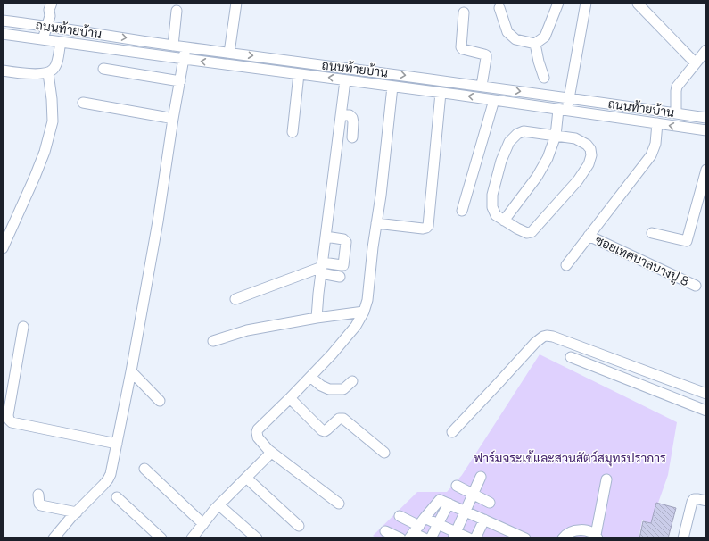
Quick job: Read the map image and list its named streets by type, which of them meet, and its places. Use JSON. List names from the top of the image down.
{
  "streets": {
    "street": ["ถนนท้ายบ้าน", "ซอยเทศบาลบางปู 8"]
  },
  "crossings": [
    ["ถนนท้ายบ้าน", "ซอยเทศบาลบางปู 8"]
  ],
  "parks": ["ฟาร์มจระเข้และสวนสัตว์สมุทรปราการ"]
}
